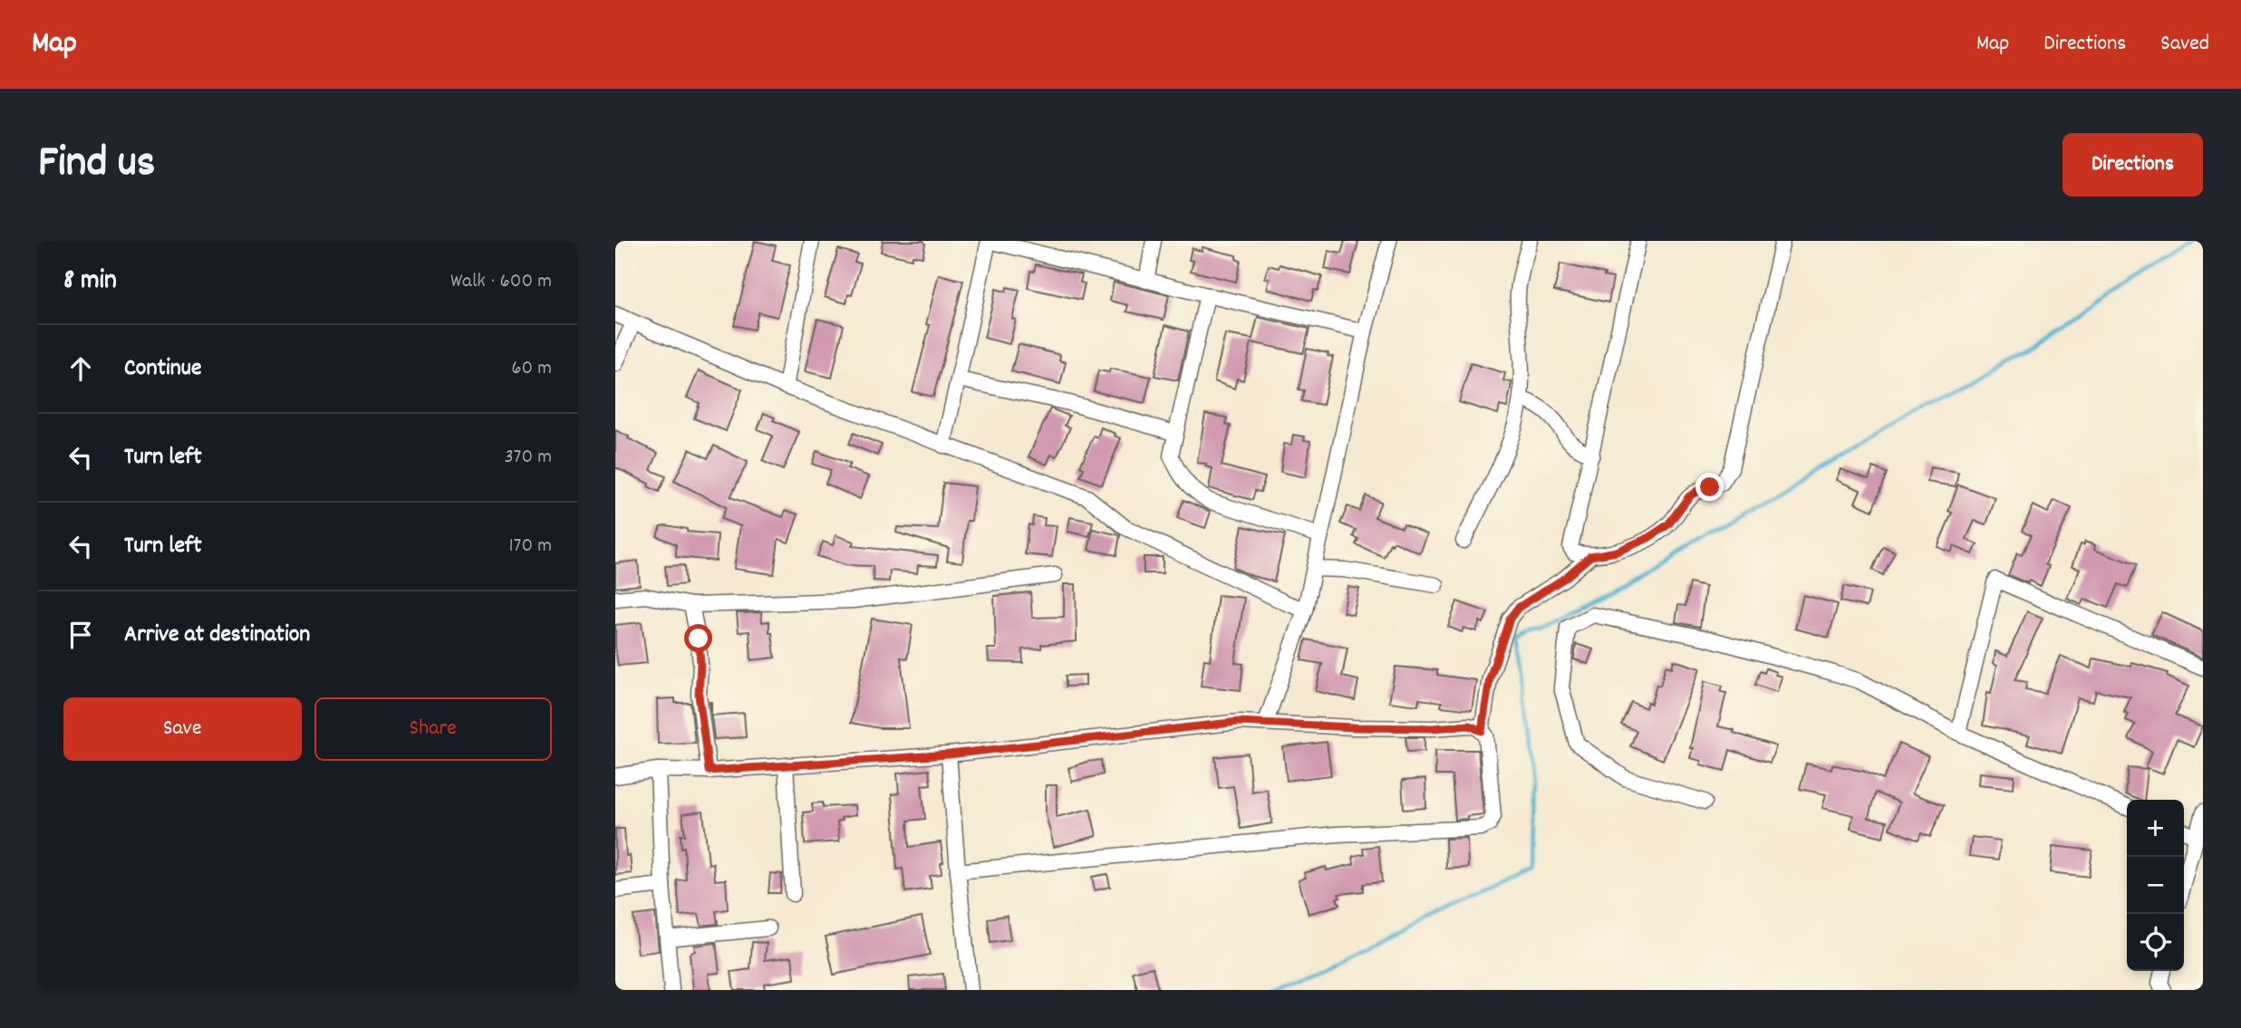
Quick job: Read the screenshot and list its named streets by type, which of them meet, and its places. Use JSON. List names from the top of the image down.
{
  "page": {
    "header": "Map",
    "nav": ["Map", "Directions", "Saved"],
    "title": "Find us",
    "buttons": [
      "Directions",
      ["Save", "Share"]
    ],
    "heading": ["8 min", "Walk · 600 m"],
    "list": [
      ["Continue", "60 m"],
      ["Turn left", "370 m"],
      ["Turn left", "170 m"],
      "Arrive at destination"
    ],
    "map_buttons": ["+", "−"]
  }
}
